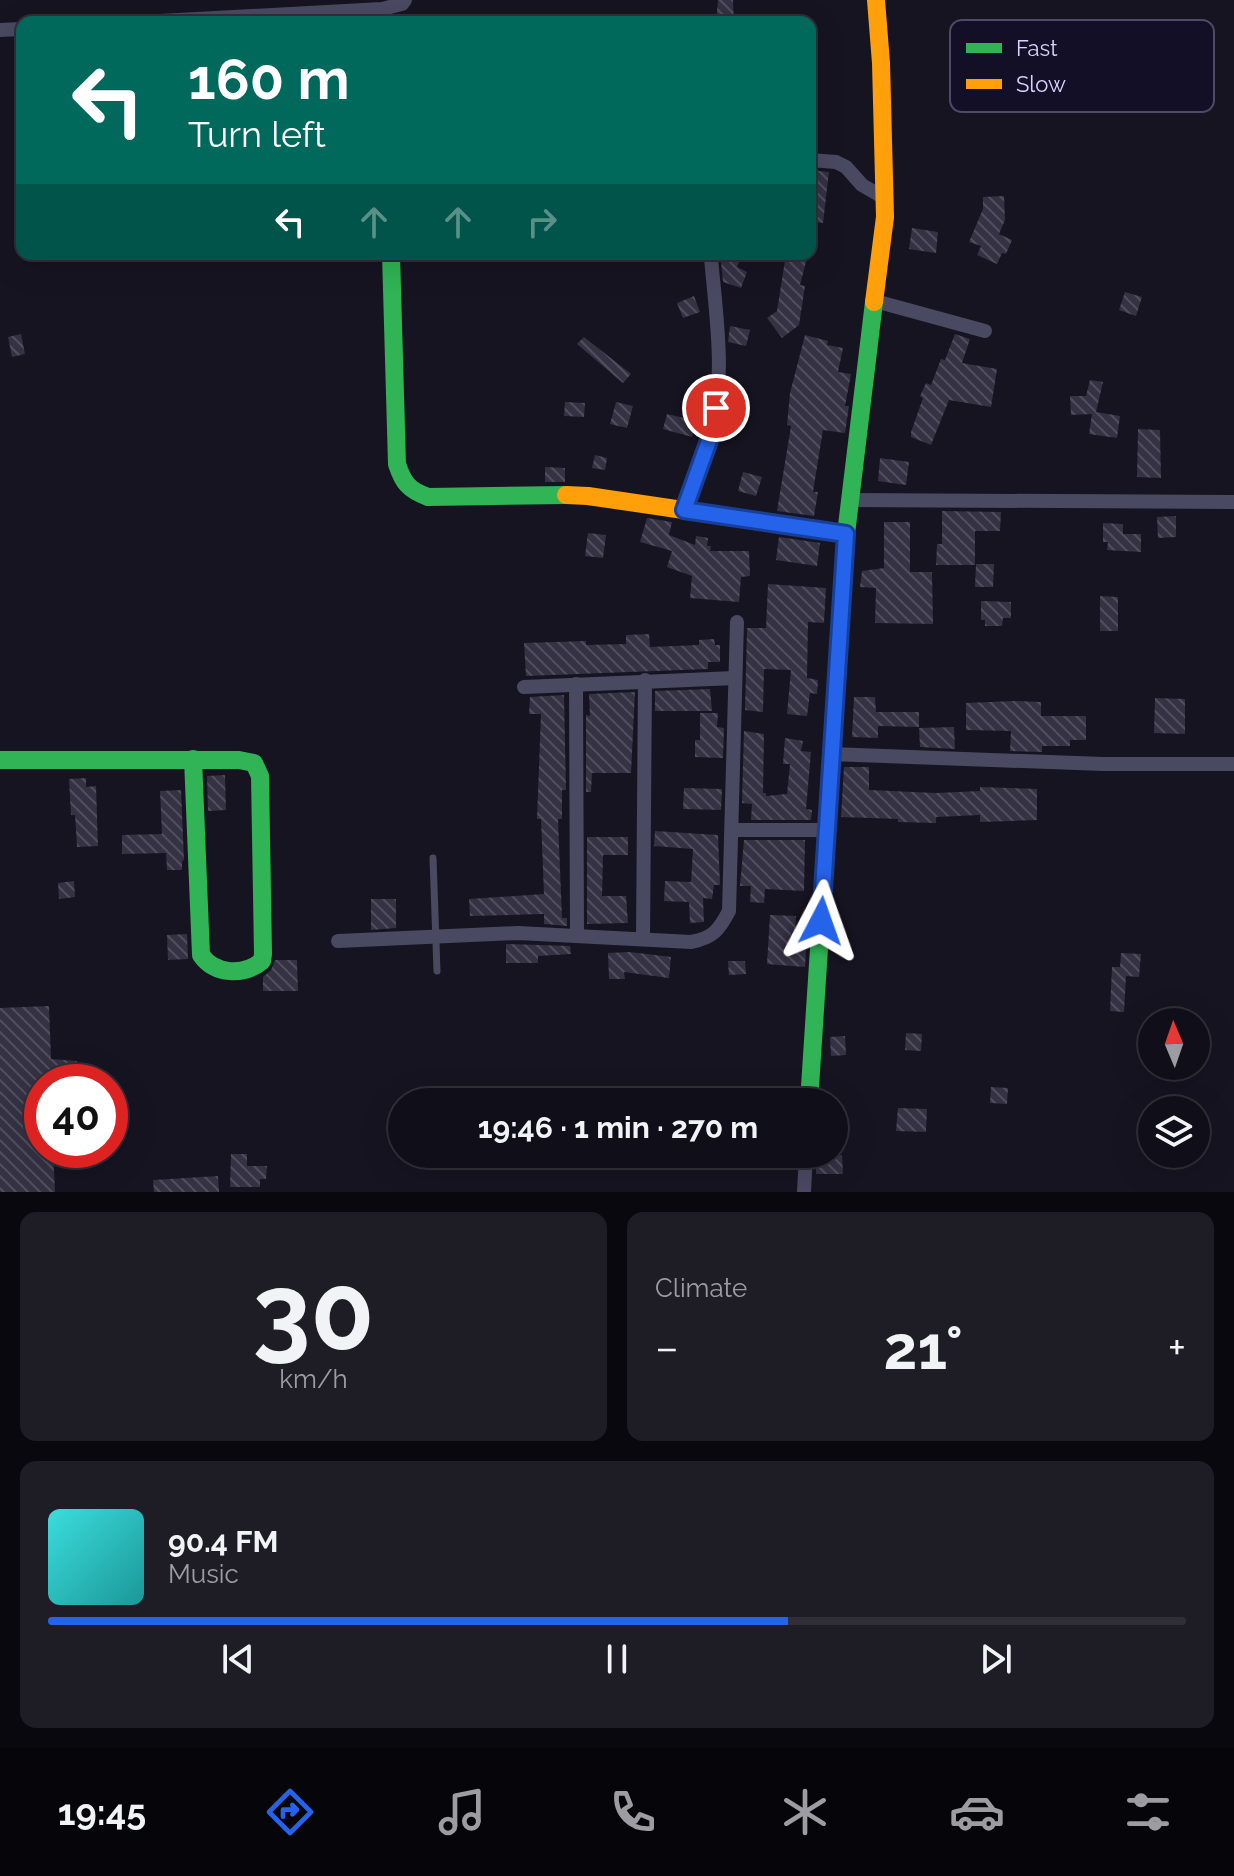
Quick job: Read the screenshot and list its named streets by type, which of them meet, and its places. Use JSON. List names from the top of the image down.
{
  "legend": ["Fast", "Slow"],
  "north": "top",
  "page": {
    "turn": ["160 m", "Turn left"],
    "limit": "40",
    "trip": "19:46 · 1 min · 270 m",
    "tile": [
      ["30", "km/h"],
      "Climate"
    ],
    "heat": ["−", "21°", "+"],
    "song": ["90.4 FM", "Music"],
    "tabs": "19:45"
  }
}
